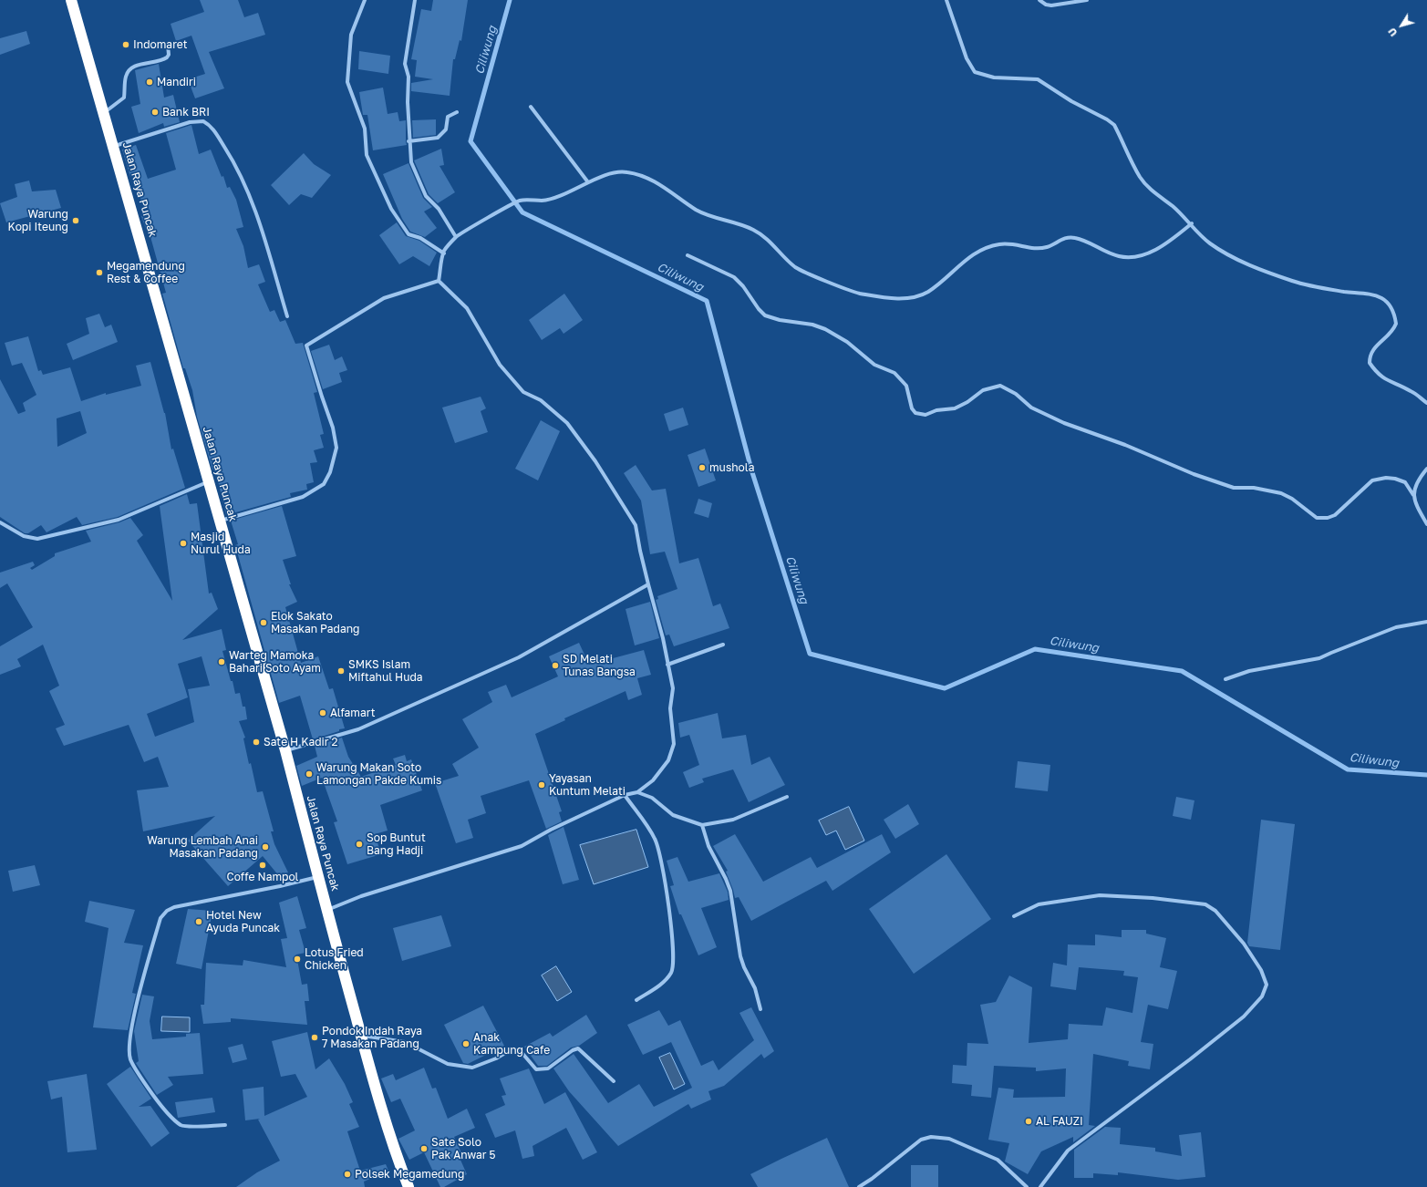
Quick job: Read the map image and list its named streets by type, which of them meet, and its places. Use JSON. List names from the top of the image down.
{
  "streets": {
    "highway": ["Jalan Raya Puncak"]
  },
  "water": ["Ciliwung"],
  "places": [
    "Indomaret",
    "Mandiri",
    "Bank BRI",
    "Warung Kopi Iteung",
    "Megamendung Rest & Coffee",
    "mushola",
    "Masjid Nurul Huda",
    "Elok Sakato Masakan Padang",
    "Warteg Mamoka Bahari Soto Ayam",
    "SD Melati Tunas Bangsa",
    "SMKS Islam Miftahul Huda",
    "Alfamart",
    "Sate H Kadir 2",
    "Warung Makan Soto Lamongan Pakde Kumis",
    "Yayasan Kuntum Melati",
    "Sop Buntut Bang Hadji",
    "Warung Lembah Anai Masakan Padang",
    "Coffe Nampol",
    "Hotel New Ayuda Puncak",
    "Lotus Fried Chicken",
    "Pondok Indah Raya 7 Masakan Padang",
    "Anak Kampung Cafe",
    "AL FAUZI",
    "Sate Solo Pak Anwar 5",
    "Polsek Megamedung"
  ],
  "north": "bottom left"
}
